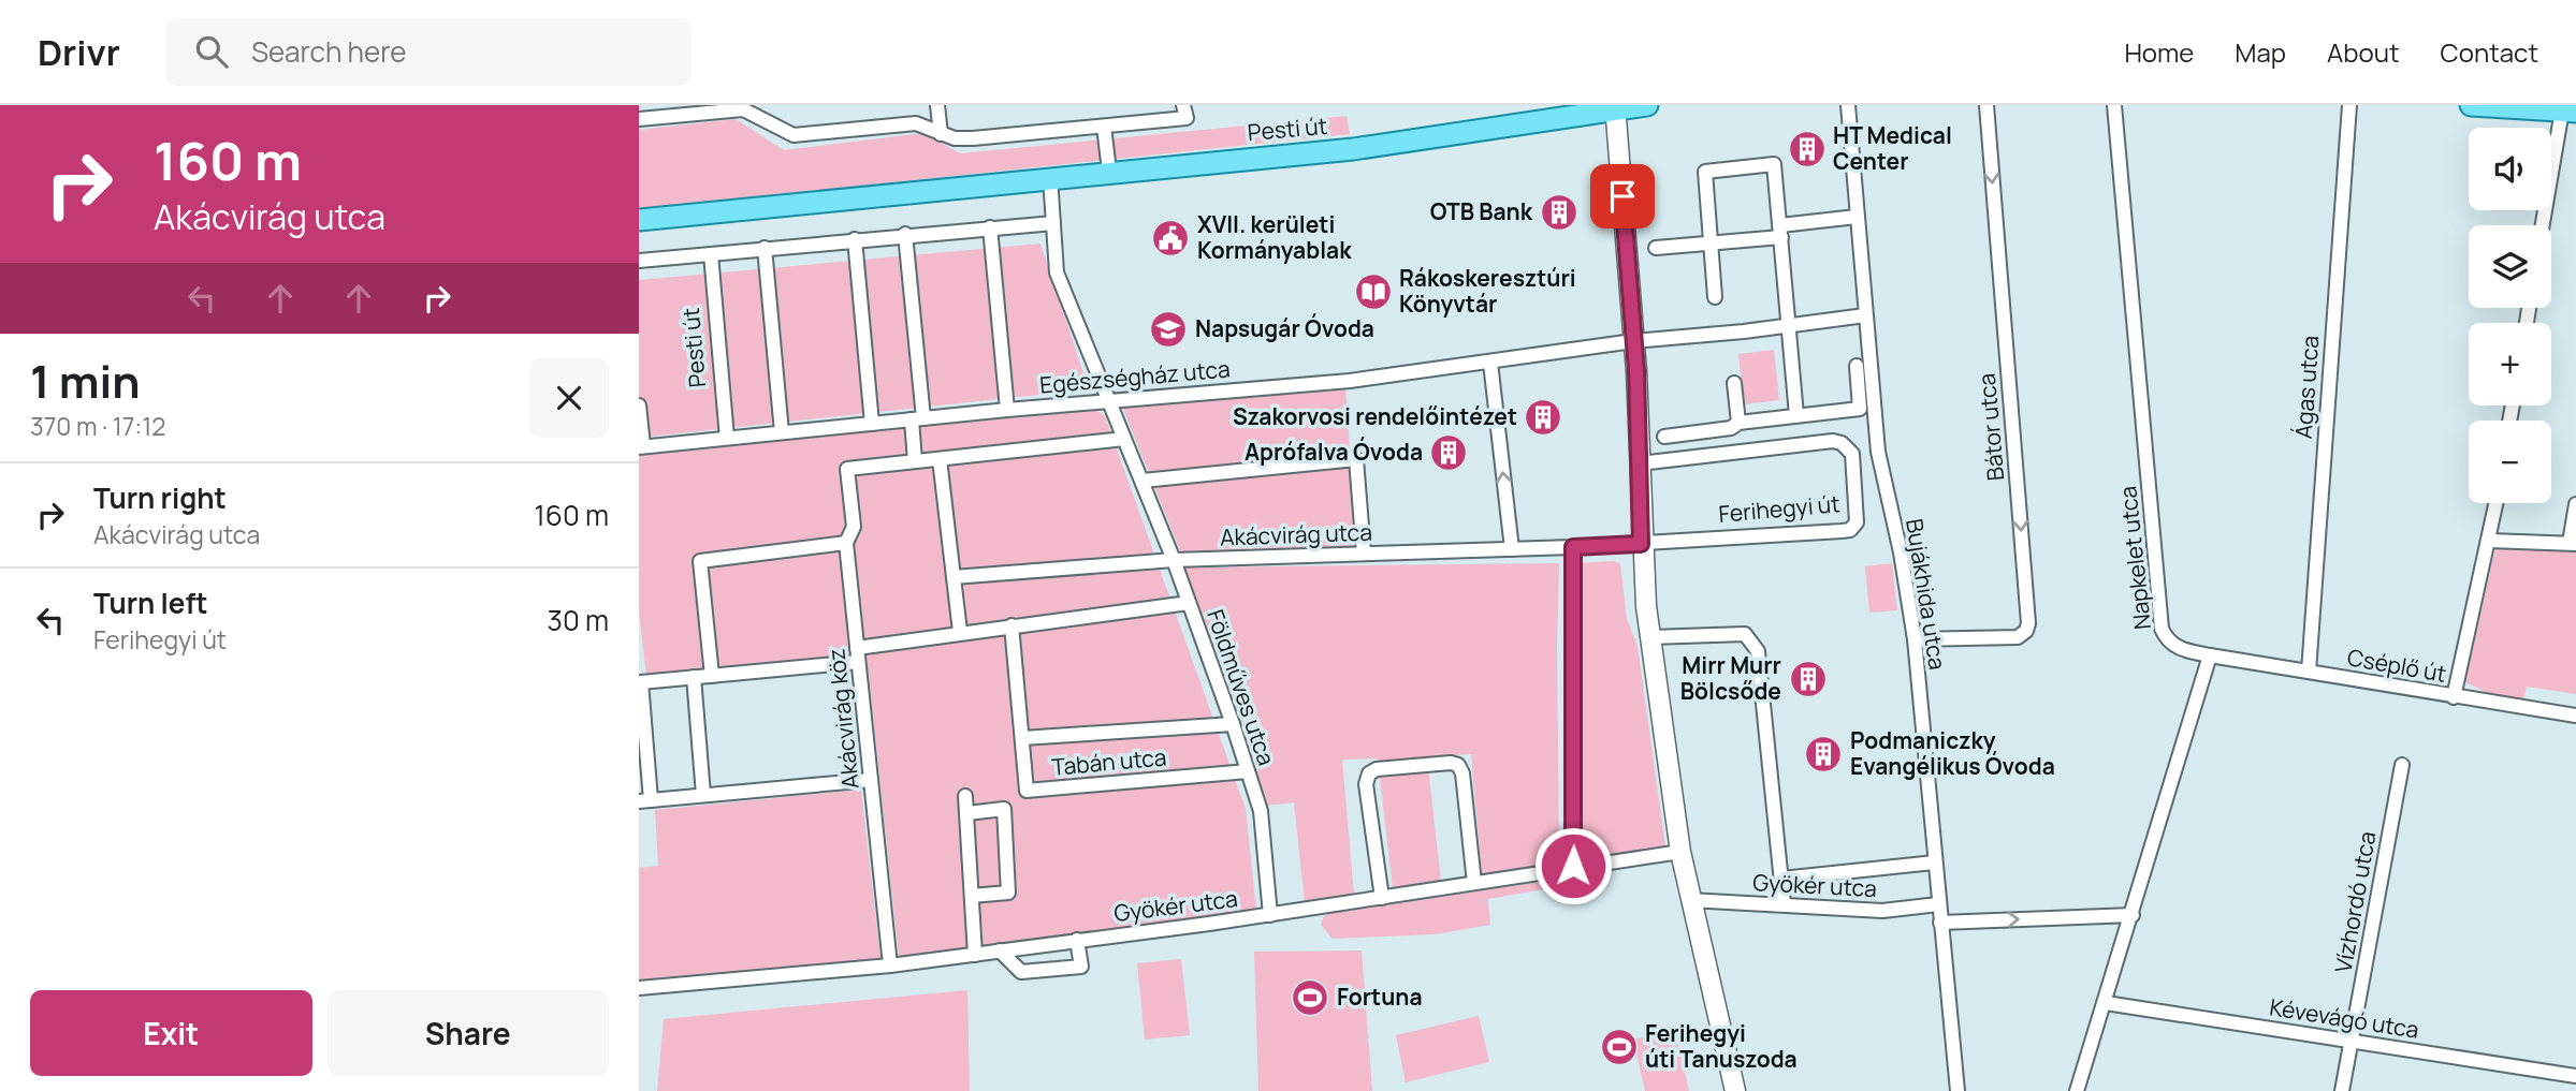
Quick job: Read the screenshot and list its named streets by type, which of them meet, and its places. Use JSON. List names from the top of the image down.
{
  "streets": {
    "main road": ["Pesti út"],
    "street": [
      "Egészségház utca",
      "Ágas utca",
      "Bátor utca",
      "Ferihegyi út",
      "Akácvirág utca",
      "Napkelet utca",
      "Bujákhida utca",
      "Cséplő út",
      "Földműves utca",
      "Akácvirág köz",
      "Tabán utca",
      "Gyökér utca",
      "Vízhordó utca",
      "Kévevágó utca"
    ]
  },
  "crossings": [
    ["Pesti út", "Egészségház utca"],
    ["Pesti út", "Földműves utca"],
    ["Egészségház utca", "Földműves utca"],
    ["Ágas utca", "Cséplő út"],
    ["Bátor utca", "Bujákhida utca"],
    ["Ferihegyi út", "Akácvirág utca"],
    ["Akácvirág utca", "Földműves utca"],
    ["Napkelet utca", "Cséplő út"],
    ["Bujákhida utca", "Gyökér utca"],
    ["Földműves utca", "Tabán utca"],
    ["Földműves utca", "Gyökér utca"],
    ["Akácvirág köz", "Gyökér utca"],
    ["Vízhordó utca", "Kévevágó utca"]
  ],
  "one_way": ["Bátor utca"],
  "places": {
    "building": [
      "HT Medical Center",
      "OTB Bank",
      "Szakorvosi rendelőintézet",
      "Aprófalva Óvoda",
      "Mirr Murr Bölcsőde",
      "Podmaniczky Evangélikus Óvoda"
    ],
    "public building": ["XVII. kerületi Kormányablak"],
    "library": ["Rákoskeresztúri Könyvtár"],
    "school or university": ["Napsugár Óvoda"],
    "sports": ["Fortuna", "Ferihegyi úti Tanuszoda"]
  },
  "page": {
    "header": "Drivr",
    "search": "Search here",
    "nav": [
      "Home",
      "Map",
      "About",
      "Contact"
    ],
    "turn": ["160 m", "Akácvirág utca"],
    "map_buttons": ["+", "−"],
    "heading": ["1 min", "370 m · 17:12"],
    "list": [
      {
        "name": "Turn right",
        "note": "Akácvirág utca",
        "value": "160 m"
      },
      {
        "name": "Turn left",
        "note": "Ferihegyi út",
        "value": "30 m"
      }
    ],
    "buttons": ["Exit", "Share"]
  }
}
